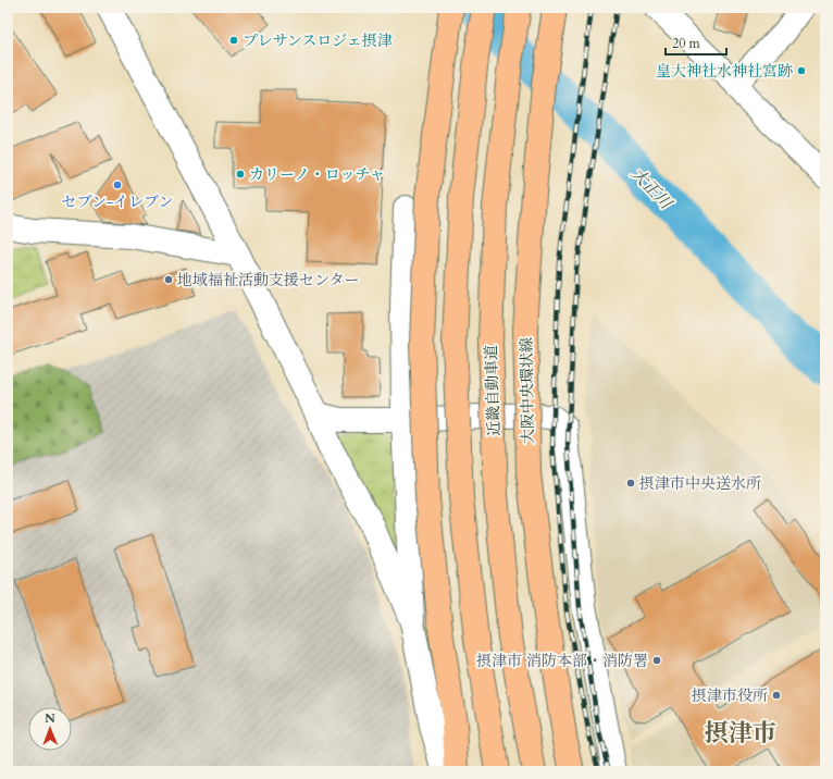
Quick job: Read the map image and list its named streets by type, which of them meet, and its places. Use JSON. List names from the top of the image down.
{
  "streets": {
    "main road": ["近畿自動車道", "大阪中央環状線"]
  },
  "districts": ["摂津市"],
  "water": ["大正川"],
  "places": [
    "プレサンスロジェ摂津",
    "皇大神社水神社宮跡",
    "カリーノ・ロッチャ",
    "セブン-イレブン",
    "地域福祉活動支援センター",
    "摂津市中央送水所",
    "摂津市 消防本部・消防署",
    "摂津市役所"
  ],
  "scale_bar": "20 m",
  "north": "top"
}
